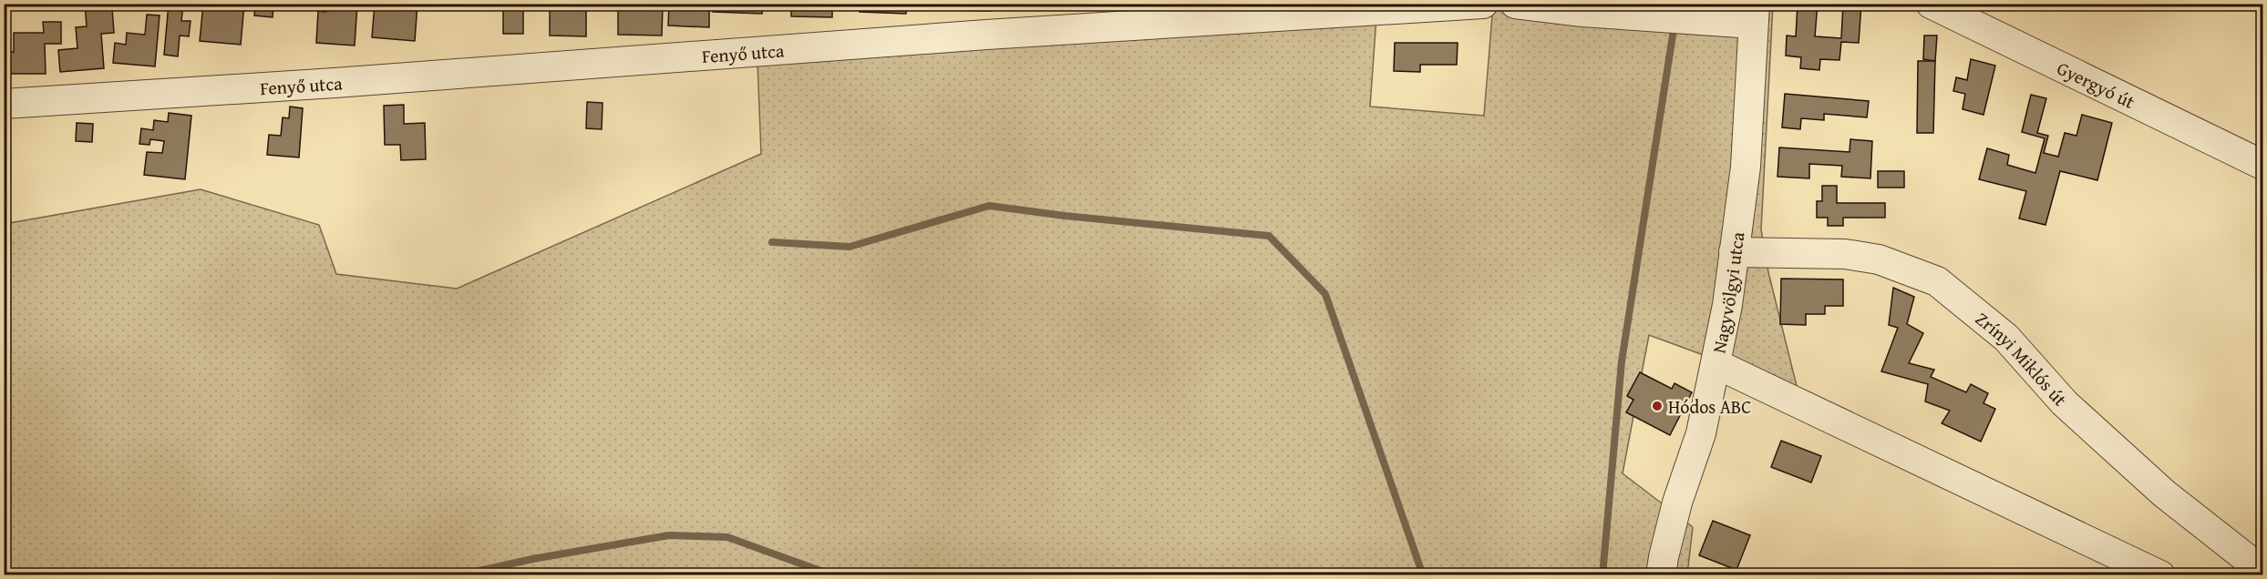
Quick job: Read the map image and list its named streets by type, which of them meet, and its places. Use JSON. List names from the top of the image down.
{
  "streets": {
    "street": [
      "Fenyő utca",
      "Gyergyó út",
      "Nagyvölgyi utca",
      "Zrínyi Miklós út"
    ]
  },
  "crossings": [
    ["Nagyvölgyi utca", "Zrínyi Miklós út"]
  ],
  "places": ["Hódos ABC"]
}
